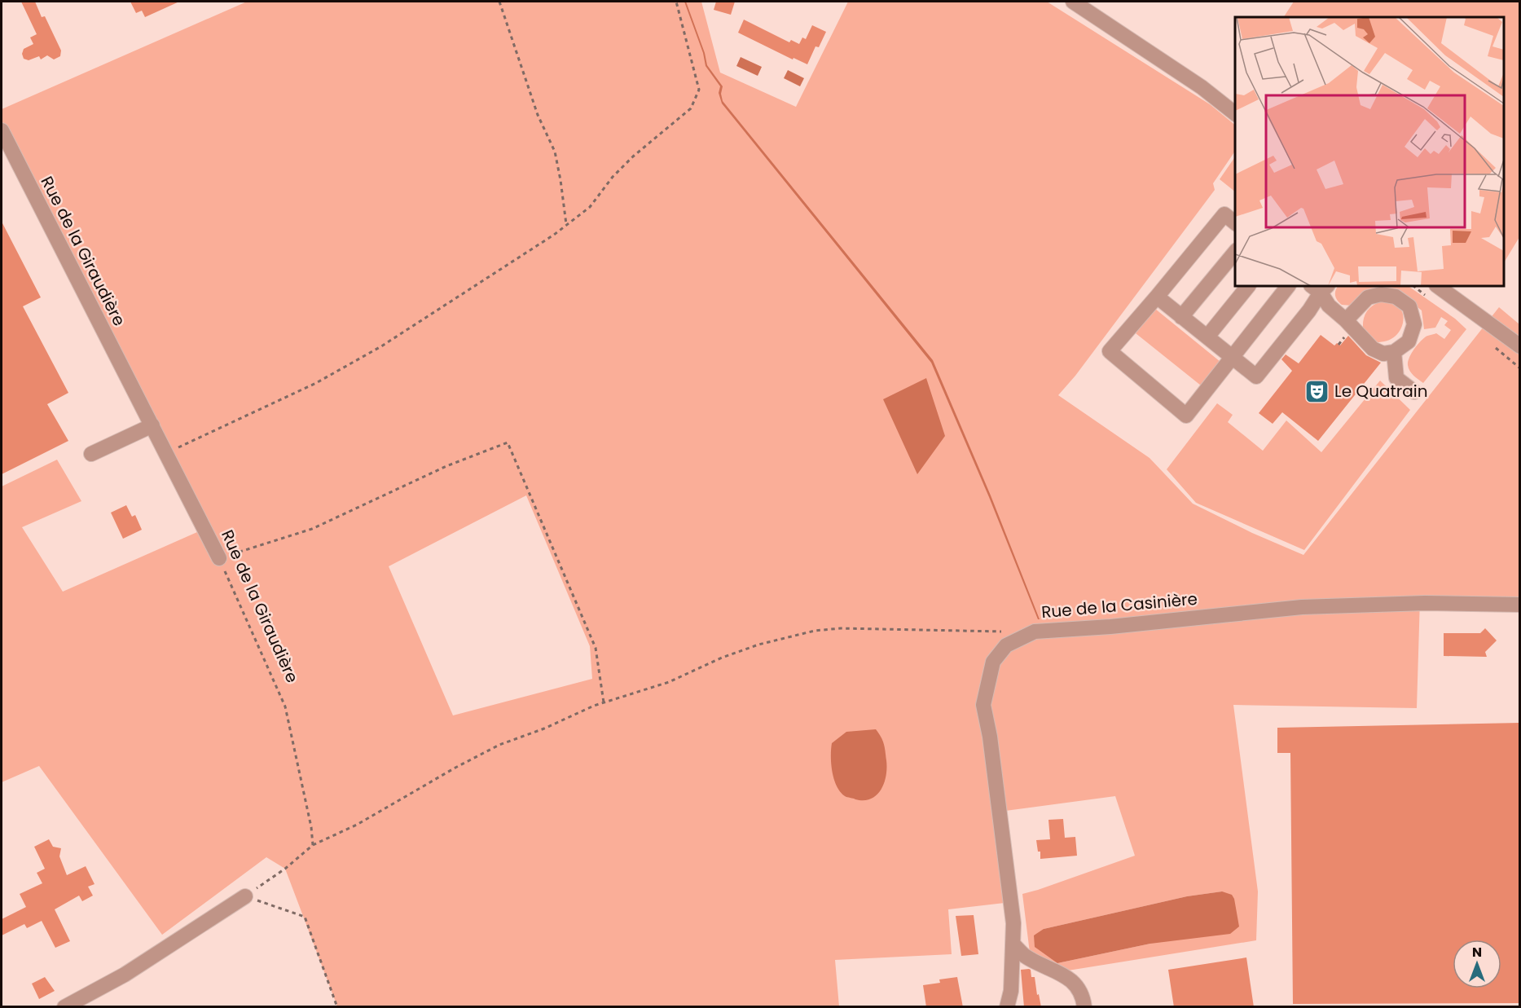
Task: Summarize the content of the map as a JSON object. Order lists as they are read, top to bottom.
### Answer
{
  "streets": {
    "street": ["Rue de la Giraudière", "Rue de la Casinière"]
  },
  "places": {
    "theatre": ["Le Quatrain"]
  },
  "north": "top"
}
